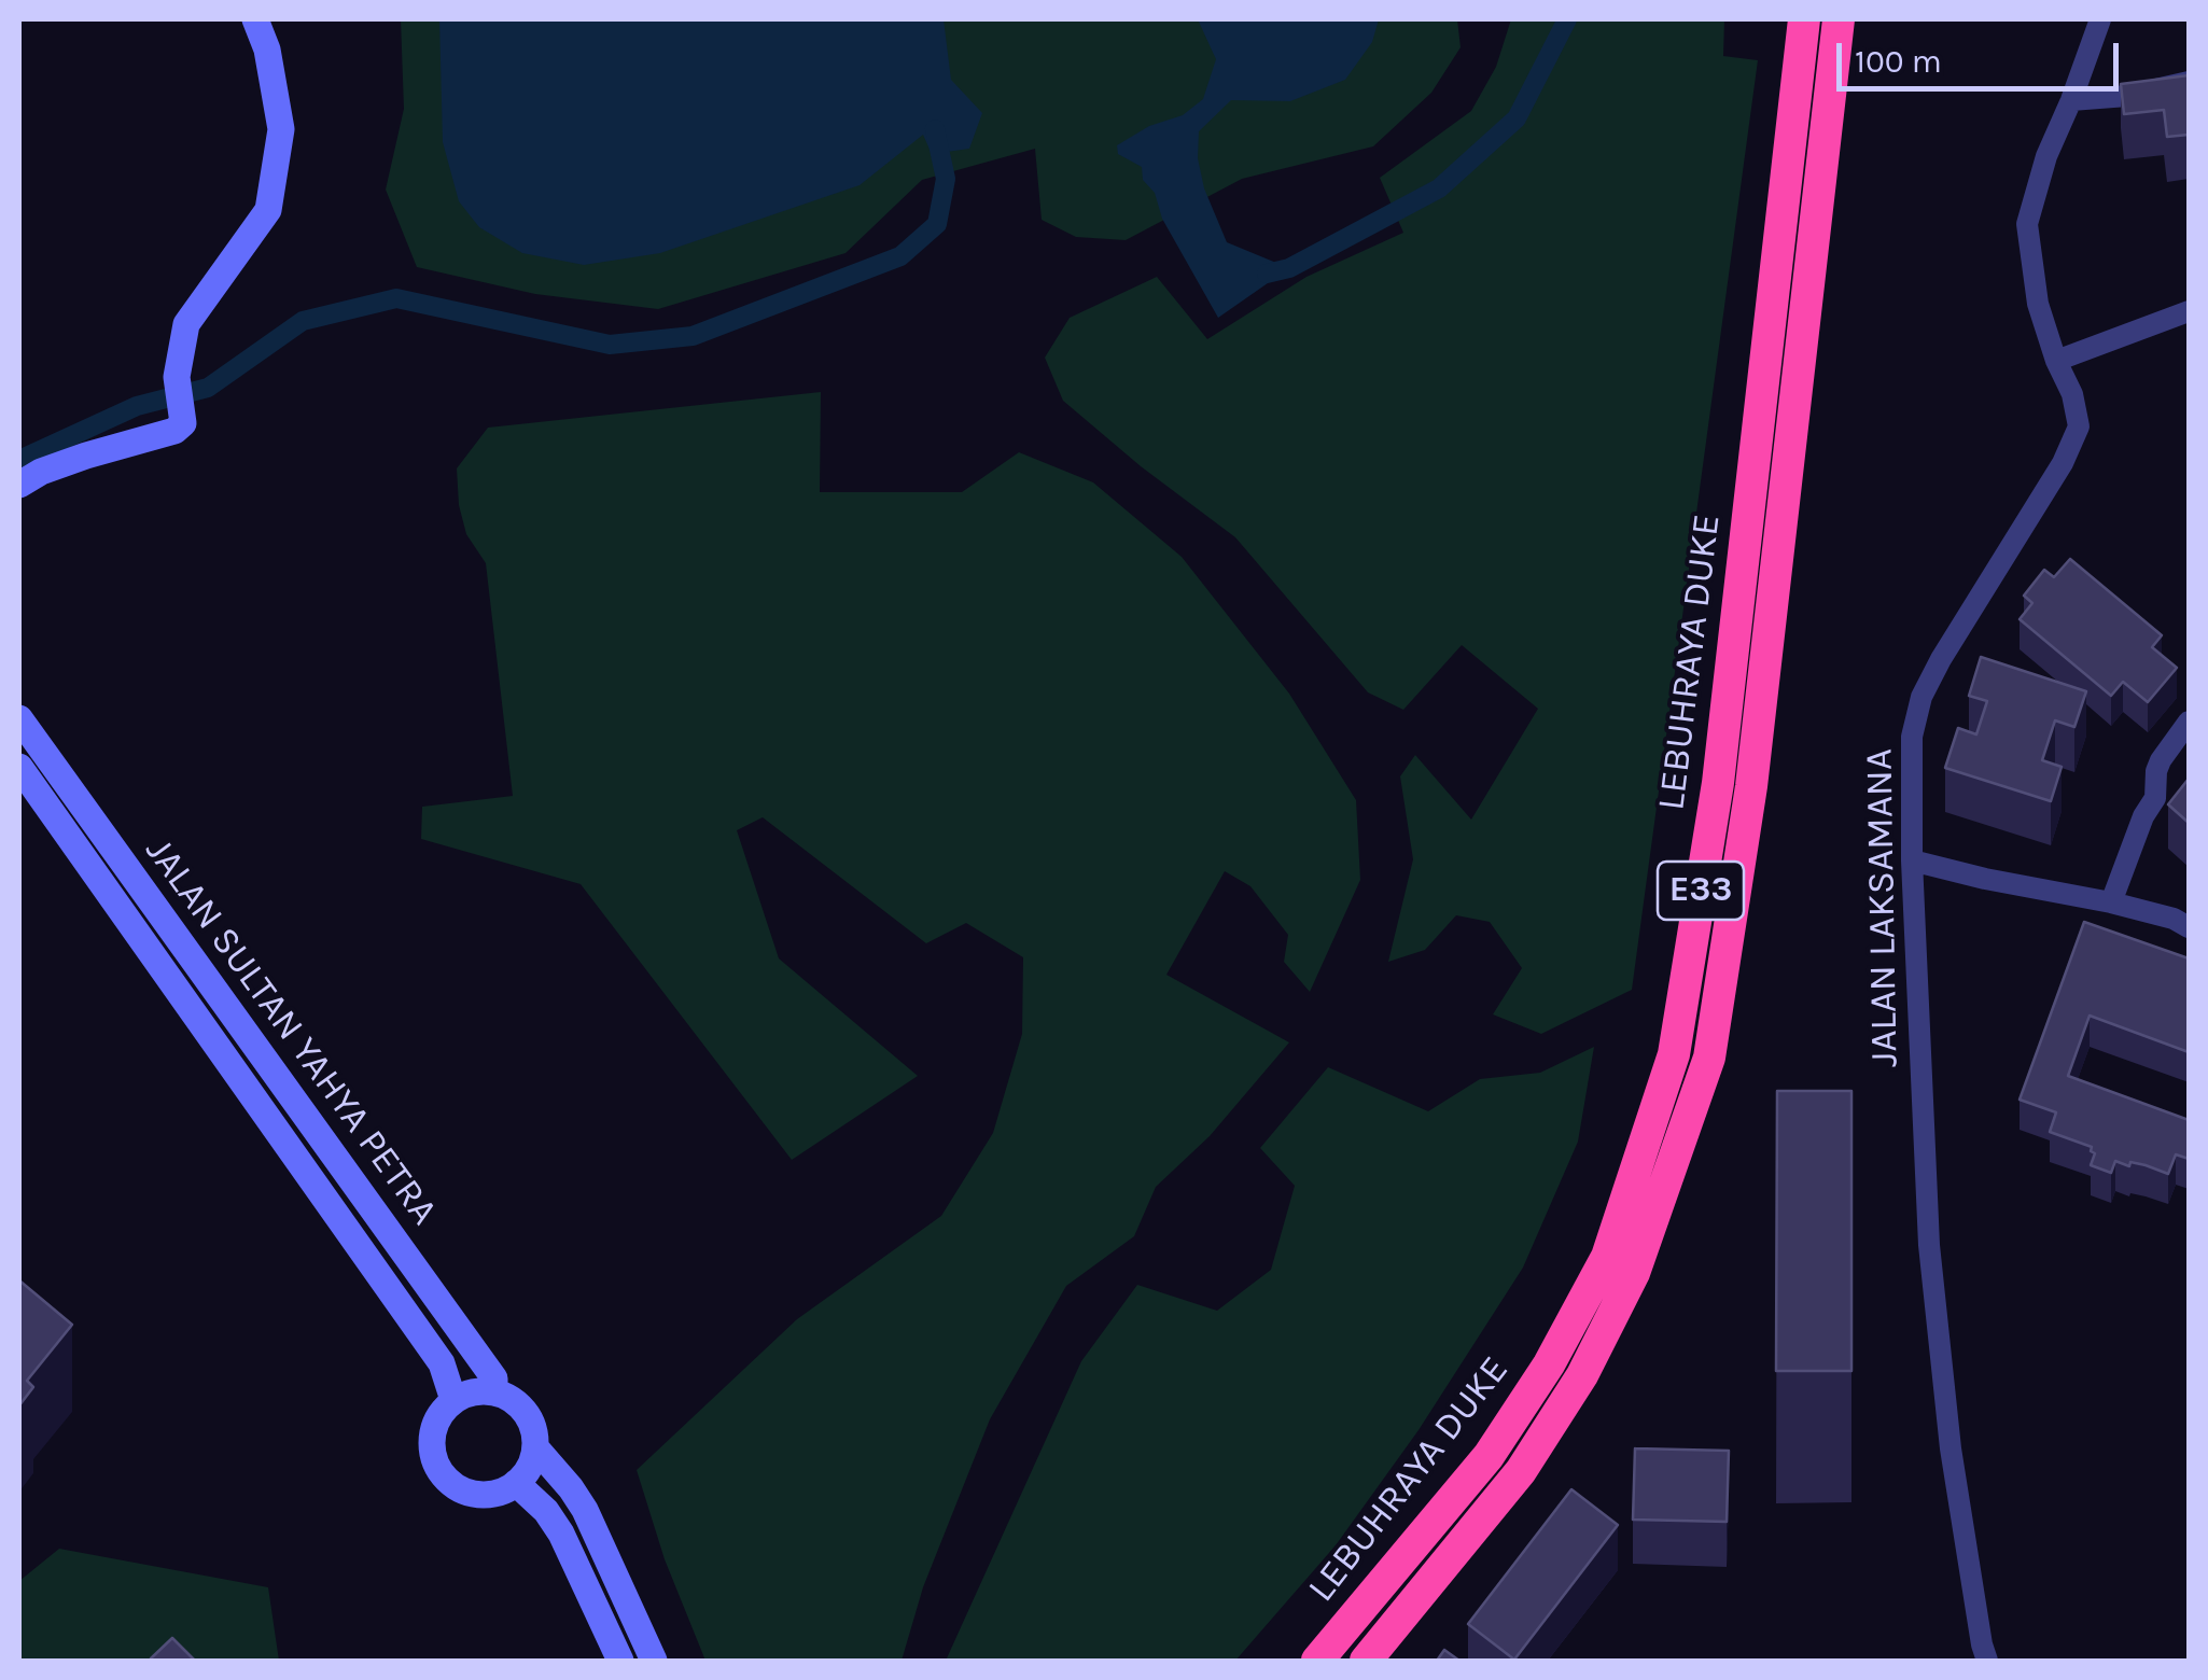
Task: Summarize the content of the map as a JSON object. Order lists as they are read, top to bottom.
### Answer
{
  "streets": {
    "highway": ["LEBUHRAYA DUKE", "E33"],
    "main road": ["JALAN SULTAN YAHYA PETRA"],
    "street": ["JALAN LAKSAMANA"]
  },
  "scale_bar": "100 m"
}
